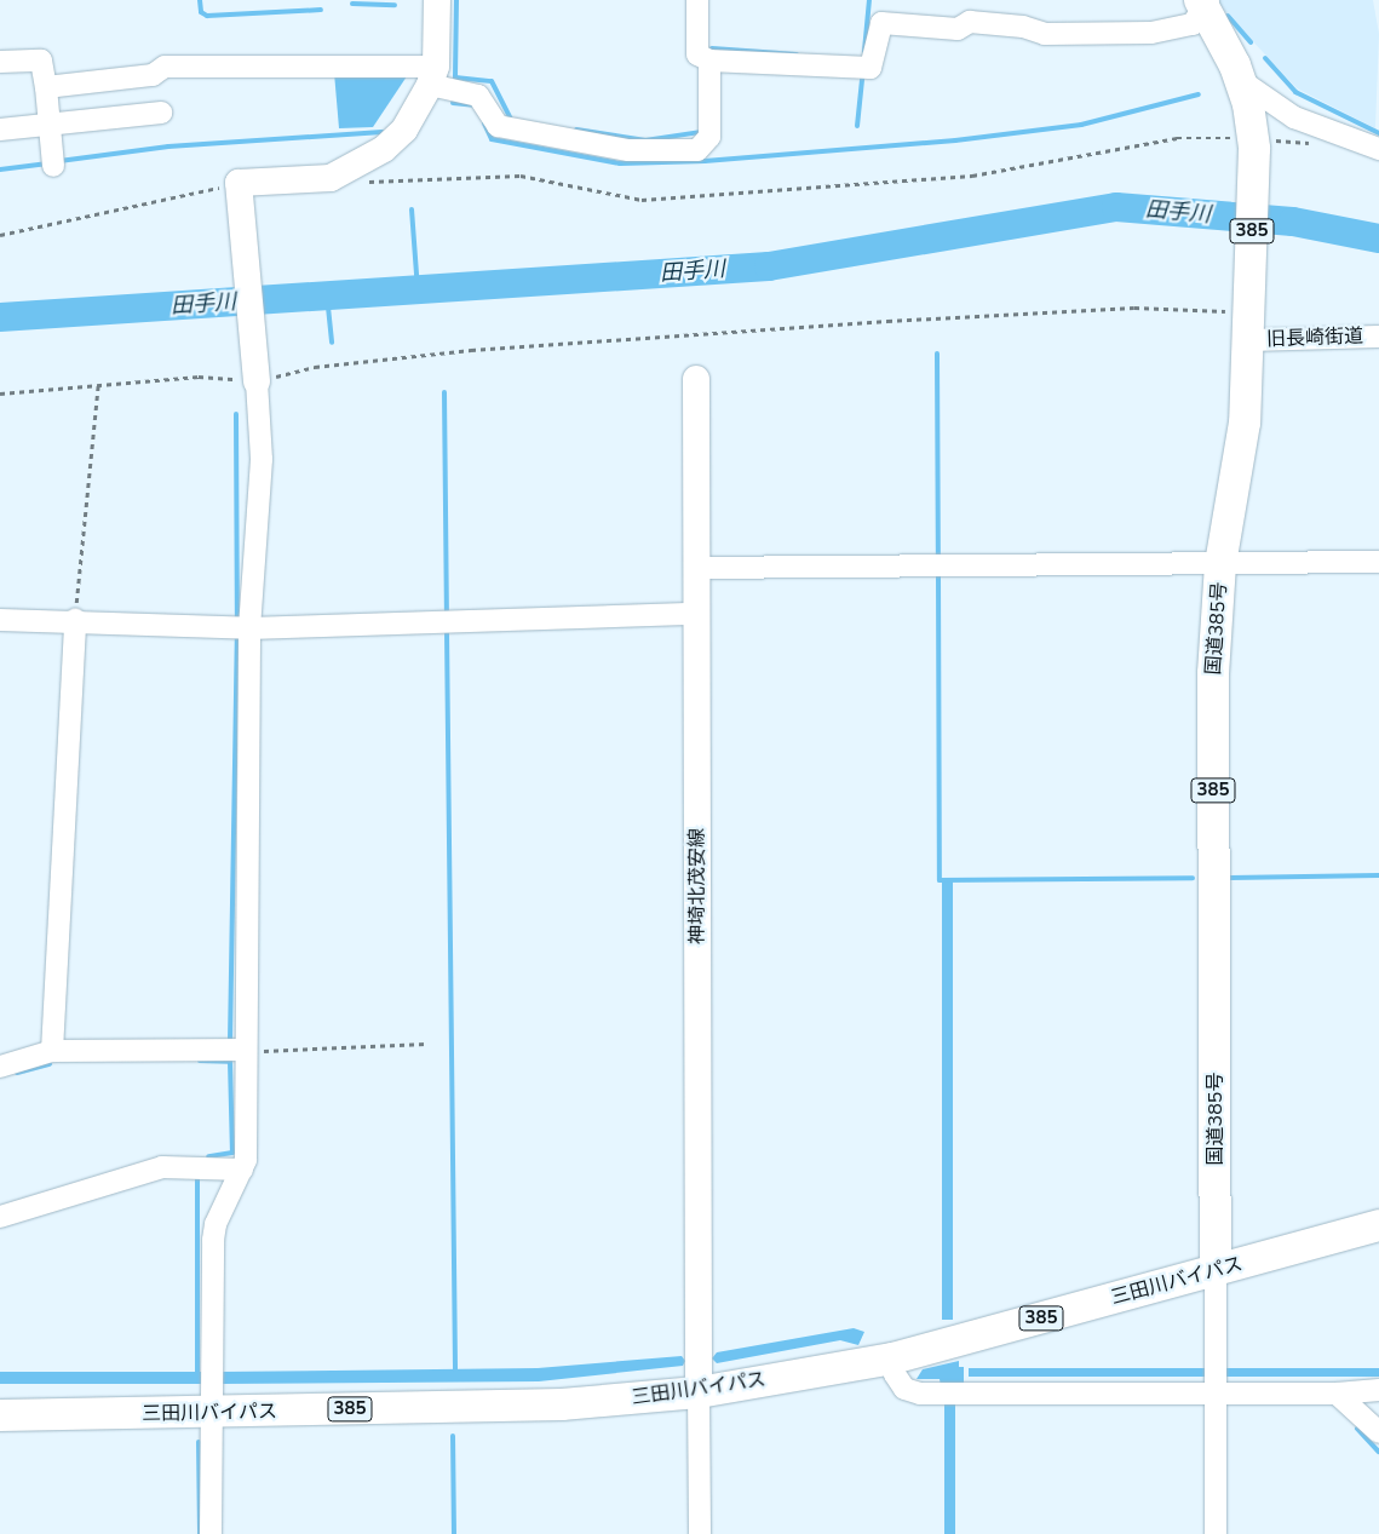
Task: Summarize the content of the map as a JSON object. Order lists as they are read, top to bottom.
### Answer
{
  "streets": {
    "highway": ["385", "国道385号", "三田川バイパス"],
    "main road": ["神埼北茂安線"],
    "street": ["旧長崎街道"]
  },
  "crossings": [
    ["旧長崎街道", "国道385号"],
    ["国道385号", "三田川バイパス"],
    ["神埼北茂安線", "三田川バイパス"]
  ],
  "water": ["田手川"]
}
